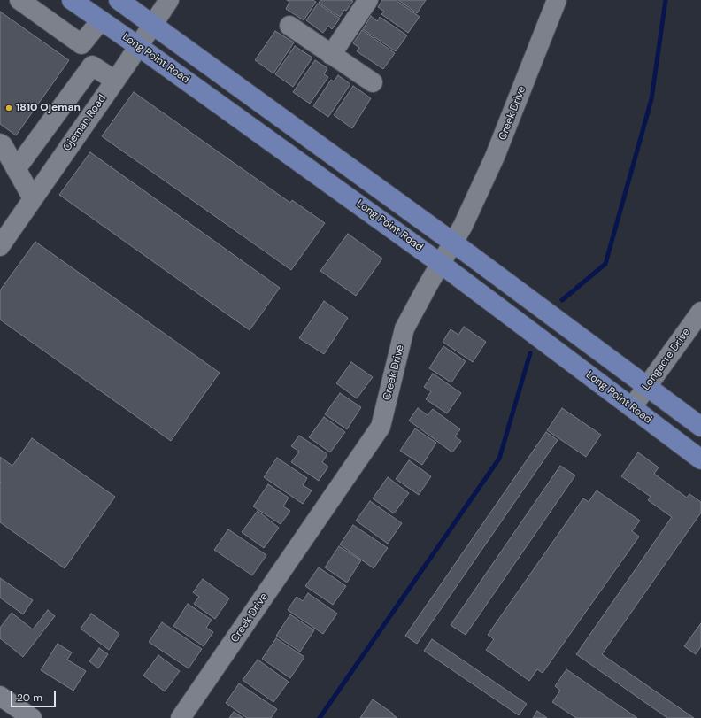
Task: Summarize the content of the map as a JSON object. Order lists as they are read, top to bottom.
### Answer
{
  "streets": {
    "main road": ["Long Point Road"],
    "street": ["Creek Drive", "Ojeman Road", "Longacre Drive"]
  },
  "crossings": [
    ["Long Point Road", "Creek Drive"],
    ["Long Point Road", "Ojeman Road"],
    ["Long Point Road", "Longacre Drive"]
  ],
  "places": ["1810 Ojeman"],
  "scale_bar": "20 m"
}
